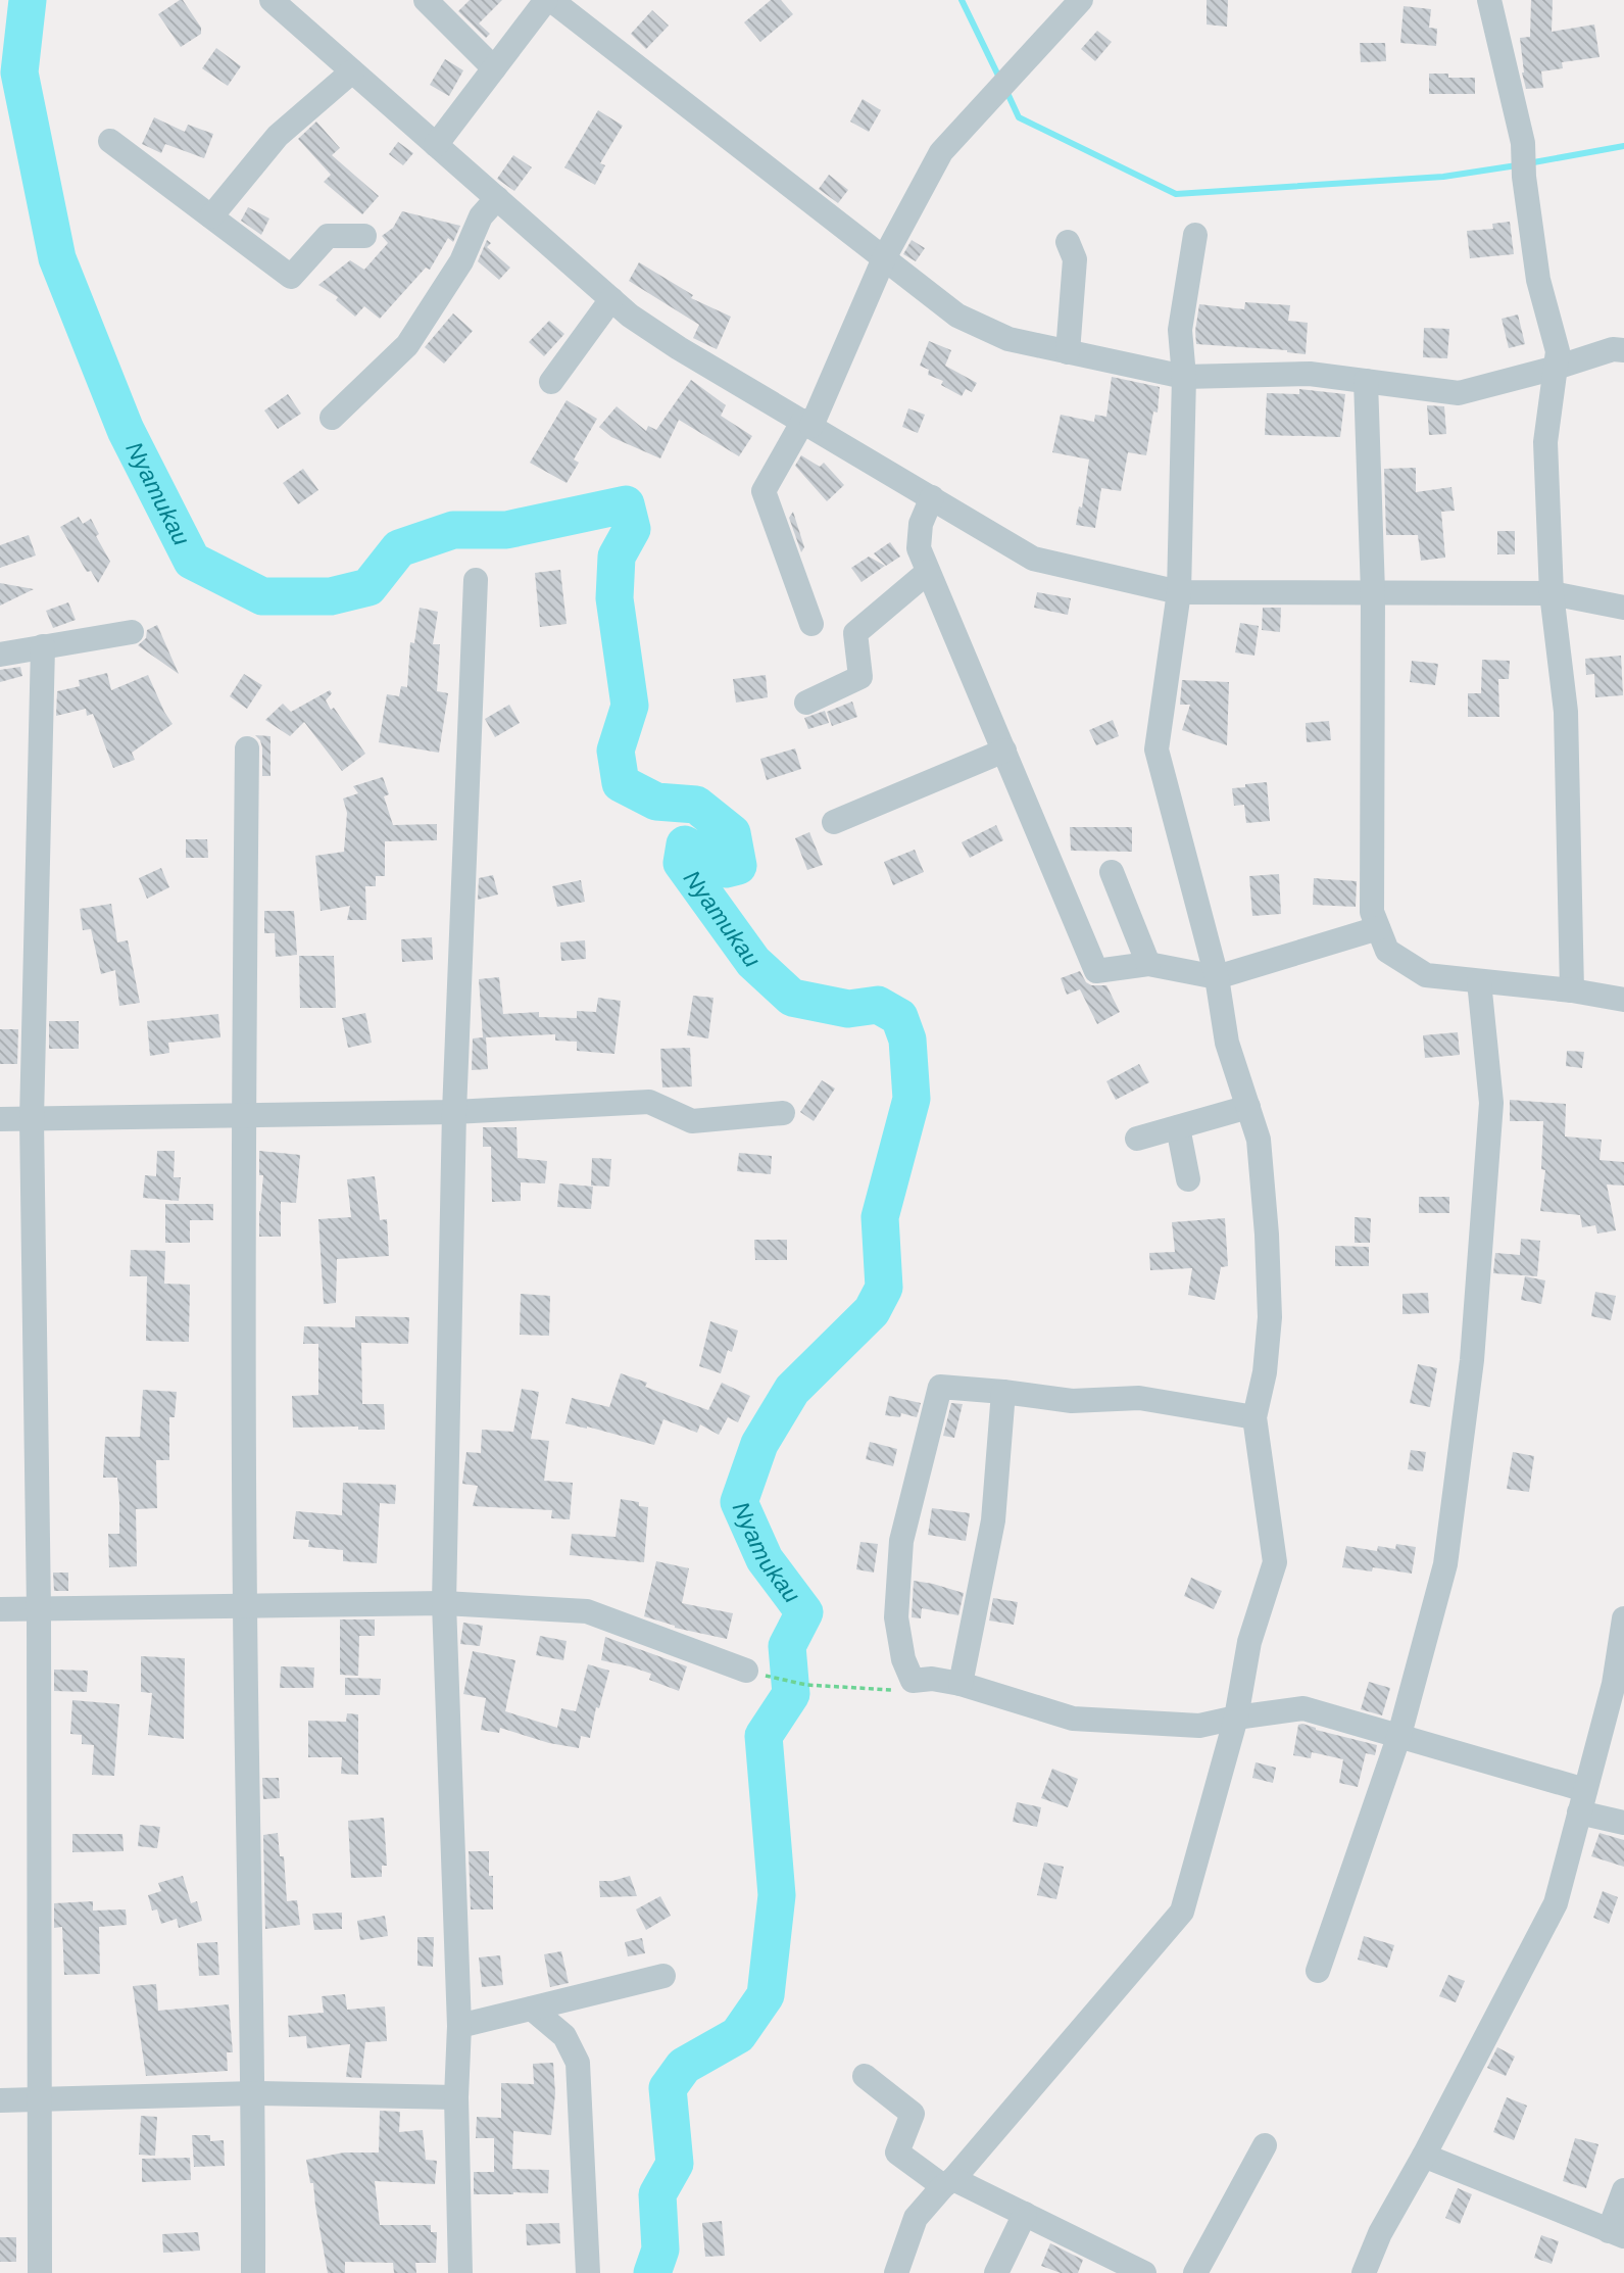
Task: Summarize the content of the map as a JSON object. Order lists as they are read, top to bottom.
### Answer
{
  "water": ["Nyamukau"]
}
